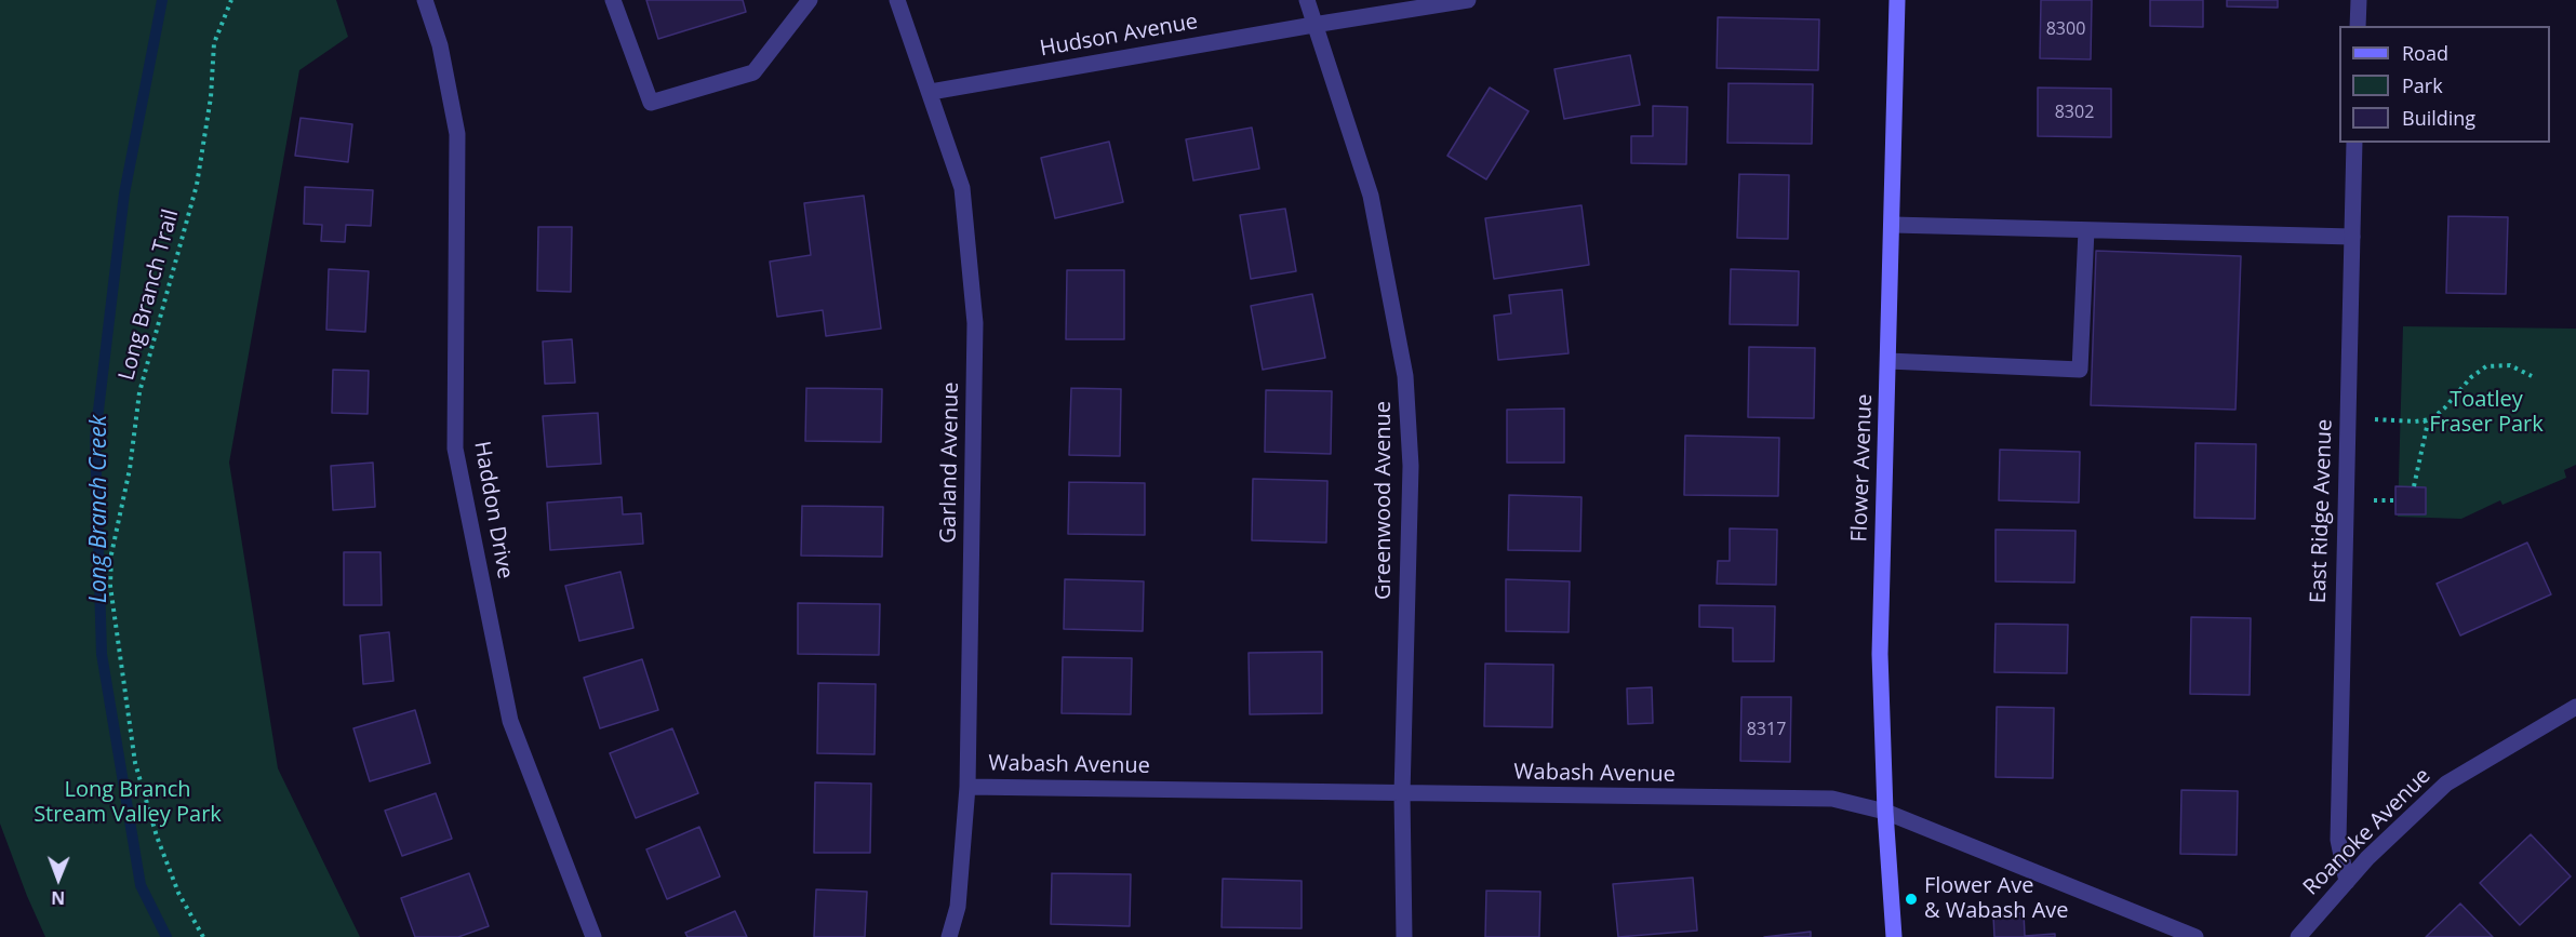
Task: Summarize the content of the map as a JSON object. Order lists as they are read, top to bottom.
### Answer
{
  "streets": {
    "street": [
      "Hudson Avenue",
      "Garland Avenue",
      "Flower Avenue",
      "Greenwood Avenue",
      "Haddon Drive",
      "East Ridge Avenue",
      "Wabash Avenue",
      "Roanoke Avenue"
    ],
    "path": ["Long Branch Trail"]
  },
  "crossings": [
    ["Hudson Avenue", "Garland Avenue"],
    ["Hudson Avenue", "Greenwood Avenue"],
    ["Garland Avenue", "Wabash Avenue"],
    ["Flower Avenue", "Wabash Avenue"],
    ["Greenwood Avenue", "Wabash Avenue"],
    ["East Ridge Avenue", "Roanoke Avenue"]
  ],
  "water": ["Long Branch Creek"],
  "parks": ["Toatley Fraser Park", "Long Branch Stream Valley Park"],
  "places": ["Flower Ave & Wabash Ave"],
  "house_numbers": ["8300", "8302", "8317"],
  "legend": ["Road", "Park", "Building"],
  "north": "bottom"
}
